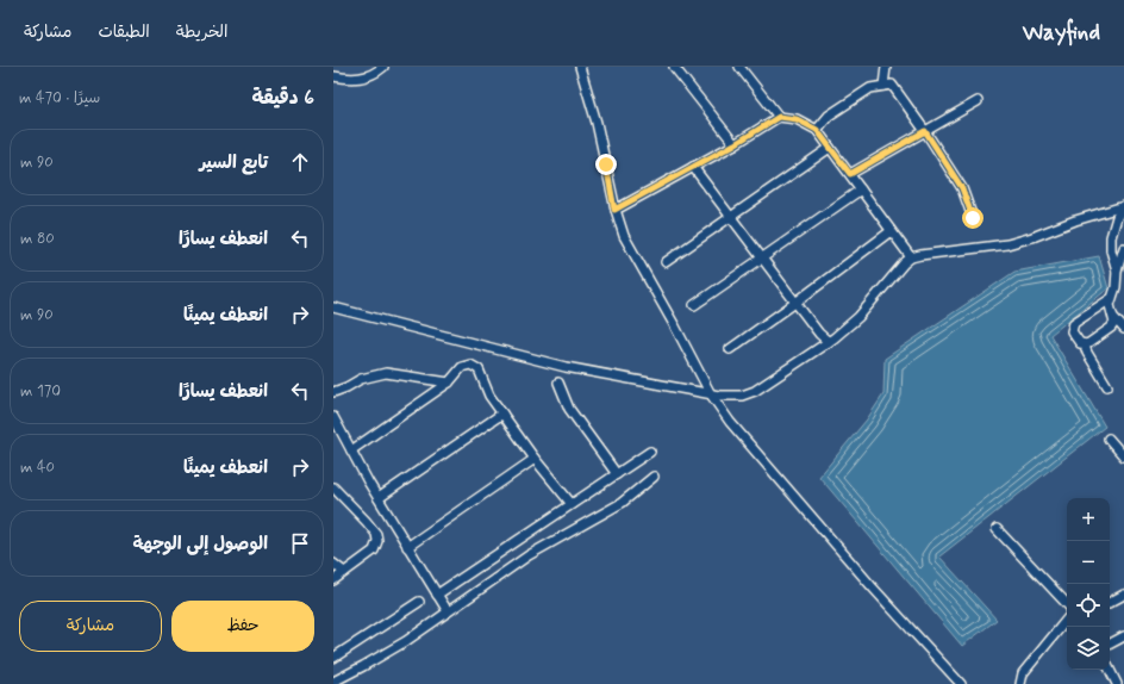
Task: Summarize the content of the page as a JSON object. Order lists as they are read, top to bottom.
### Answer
{
  "page": {
    "header": "Wayfind",
    "nav": ["الخريطة", "الطبقات", "مشاركة"],
    "heading": ["6 دقيقة", "سيرًا · 470 m"],
    "list": [
      ["تابع السير", "90 m"],
      ["انعطف يسارًا", "80 m"],
      ["انعطف يمينًا", "90 m"],
      ["انعطف يسارًا", "170 m"],
      ["انعطف يمينًا", "40 m"],
      "الوصول إلى الوجهة"
    ],
    "map_buttons": ["+", "−"],
    "buttons": ["حفظ", "مشاركة"]
  }
}
